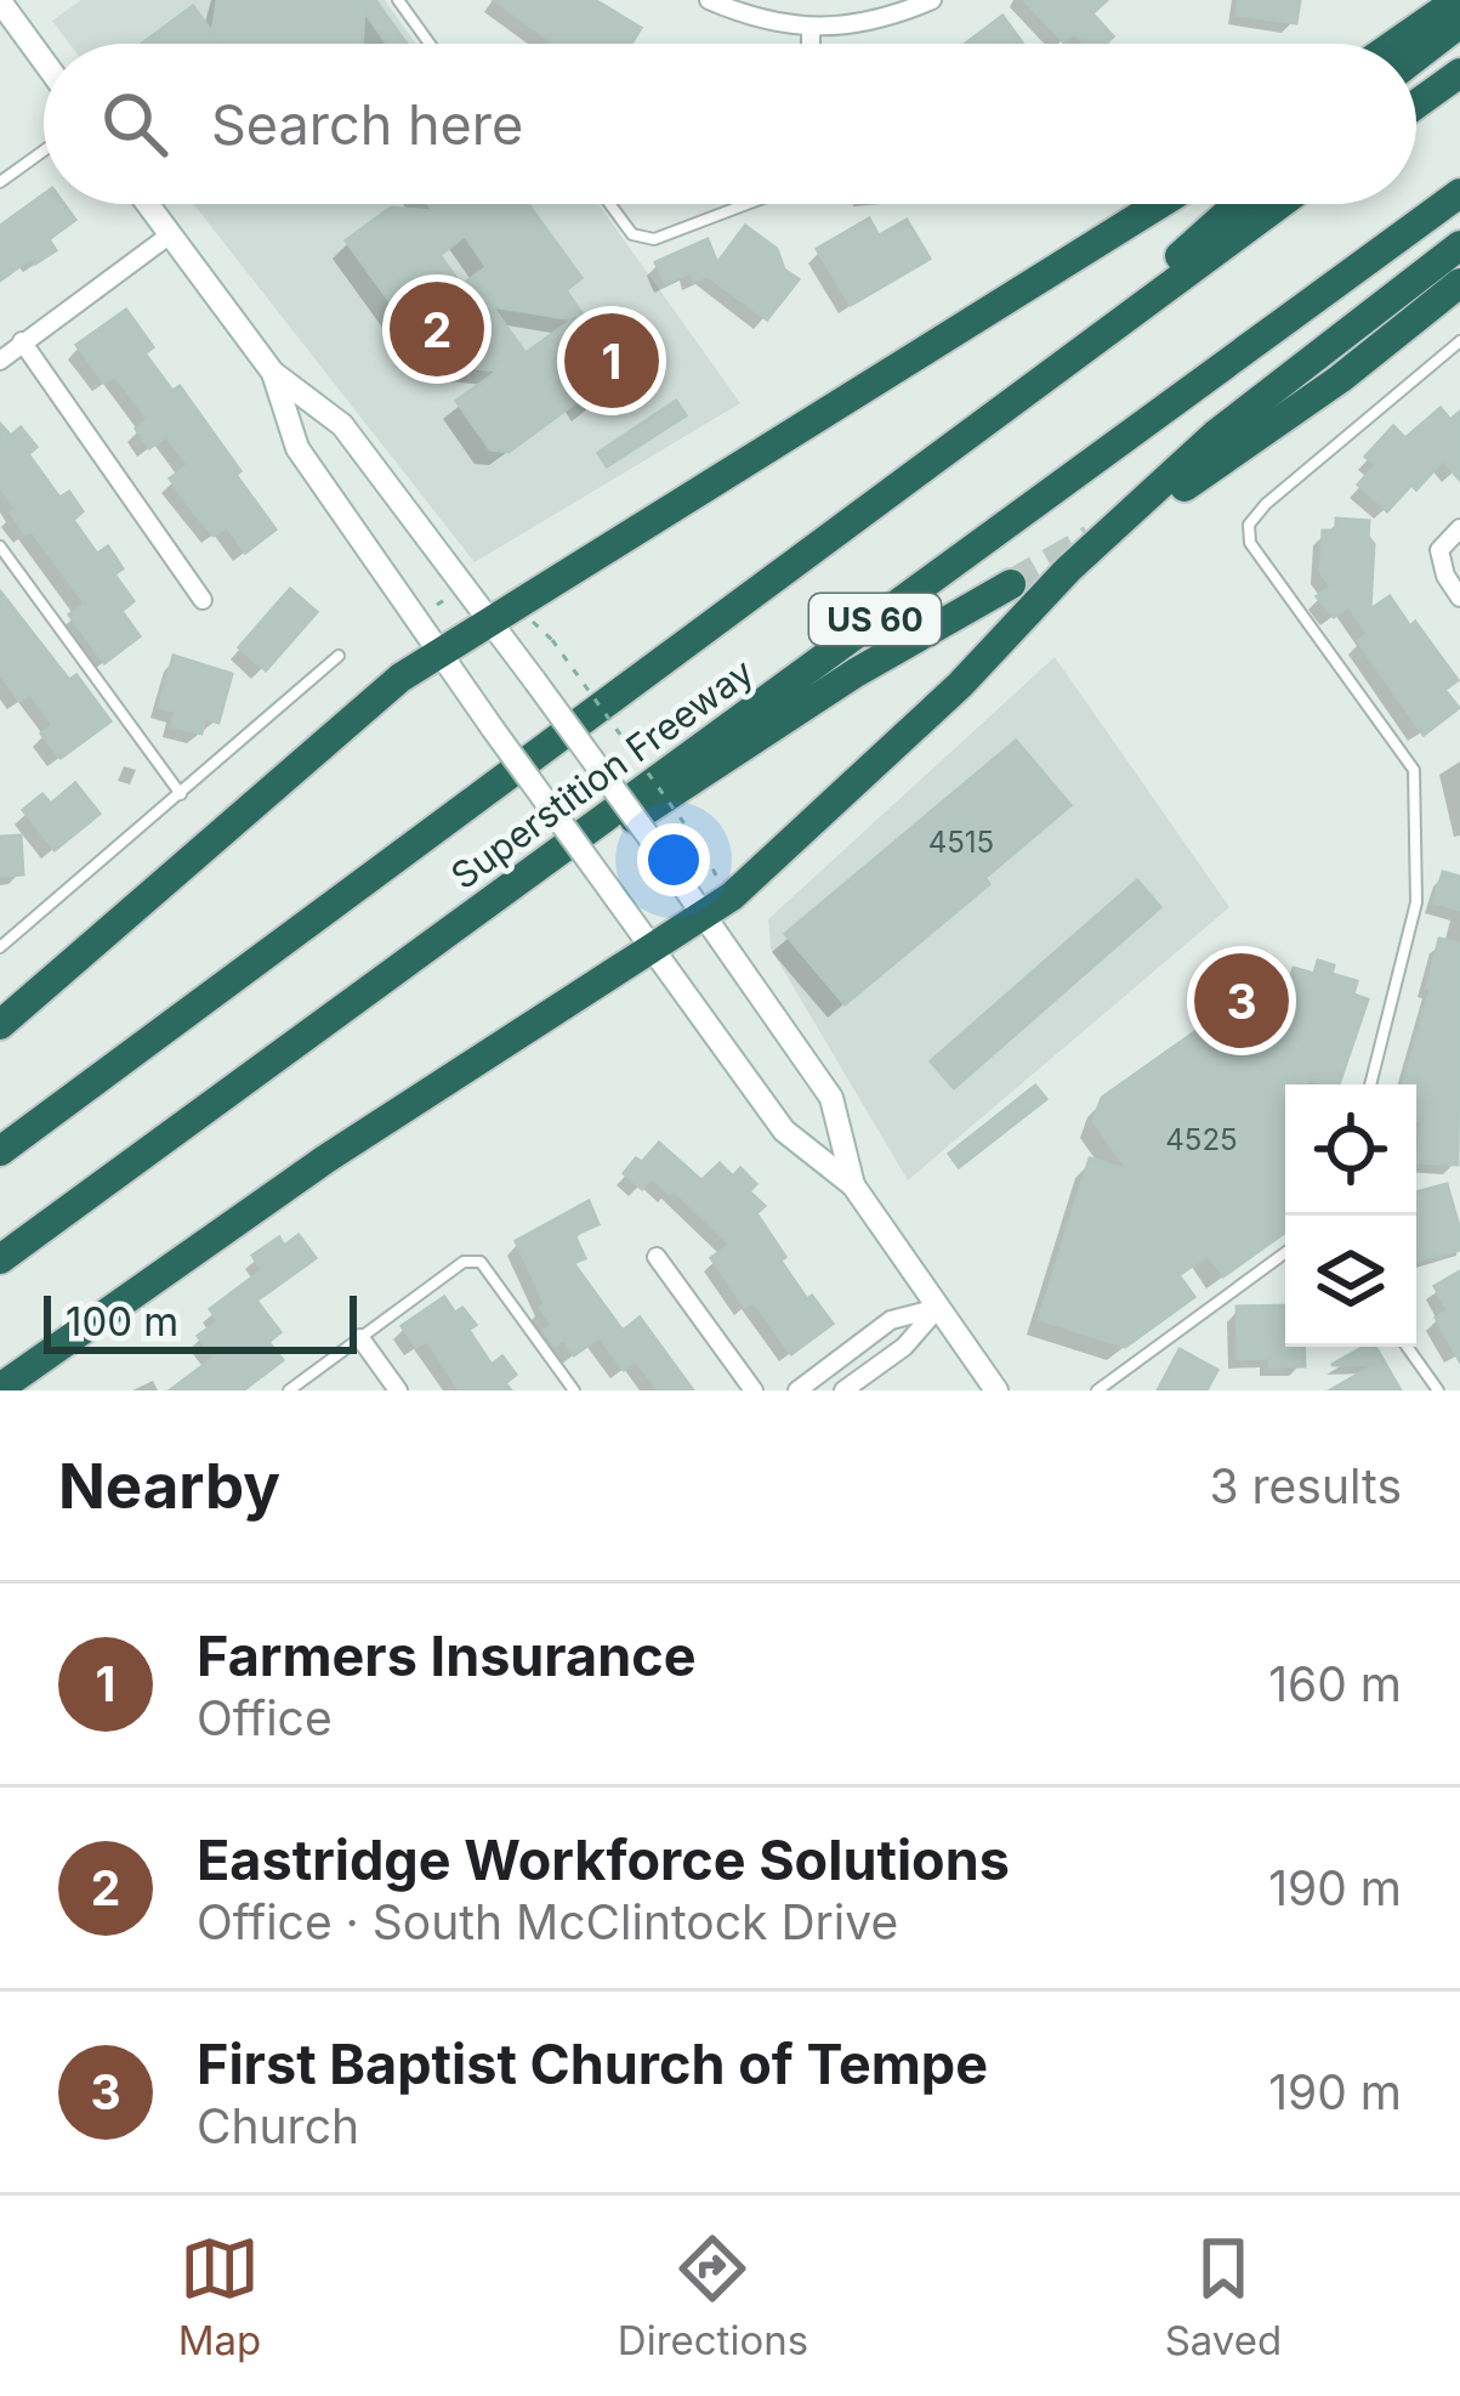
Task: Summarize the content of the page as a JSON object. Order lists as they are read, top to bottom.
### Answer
{
  "streets": {
    "highway": ["US 60", "Superstition Freeway"]
  },
  "house_numbers": ["4515", "4525"],
  "scale_bar": "100 m",
  "page": {
    "search": "Search here",
    "pins": ["2", "1", "3"],
    "scale": "100 m",
    "heading": ["Nearby", "3 results"],
    "list": [
      {
        "mark": "1",
        "name": "Farmers Insurance",
        "note": "Office",
        "value": "160 m"
      },
      {
        "mark": "2",
        "name": "Eastridge Workforce Solutions",
        "note": "Office · South McClintock Drive",
        "value": "190 m"
      },
      {
        "mark": "3",
        "name": "First Baptist Church of Tempe",
        "note": "Church",
        "value": "190 m"
      }
    ],
    "nav": ["Map", "Directions", "Saved"]
  }
}
